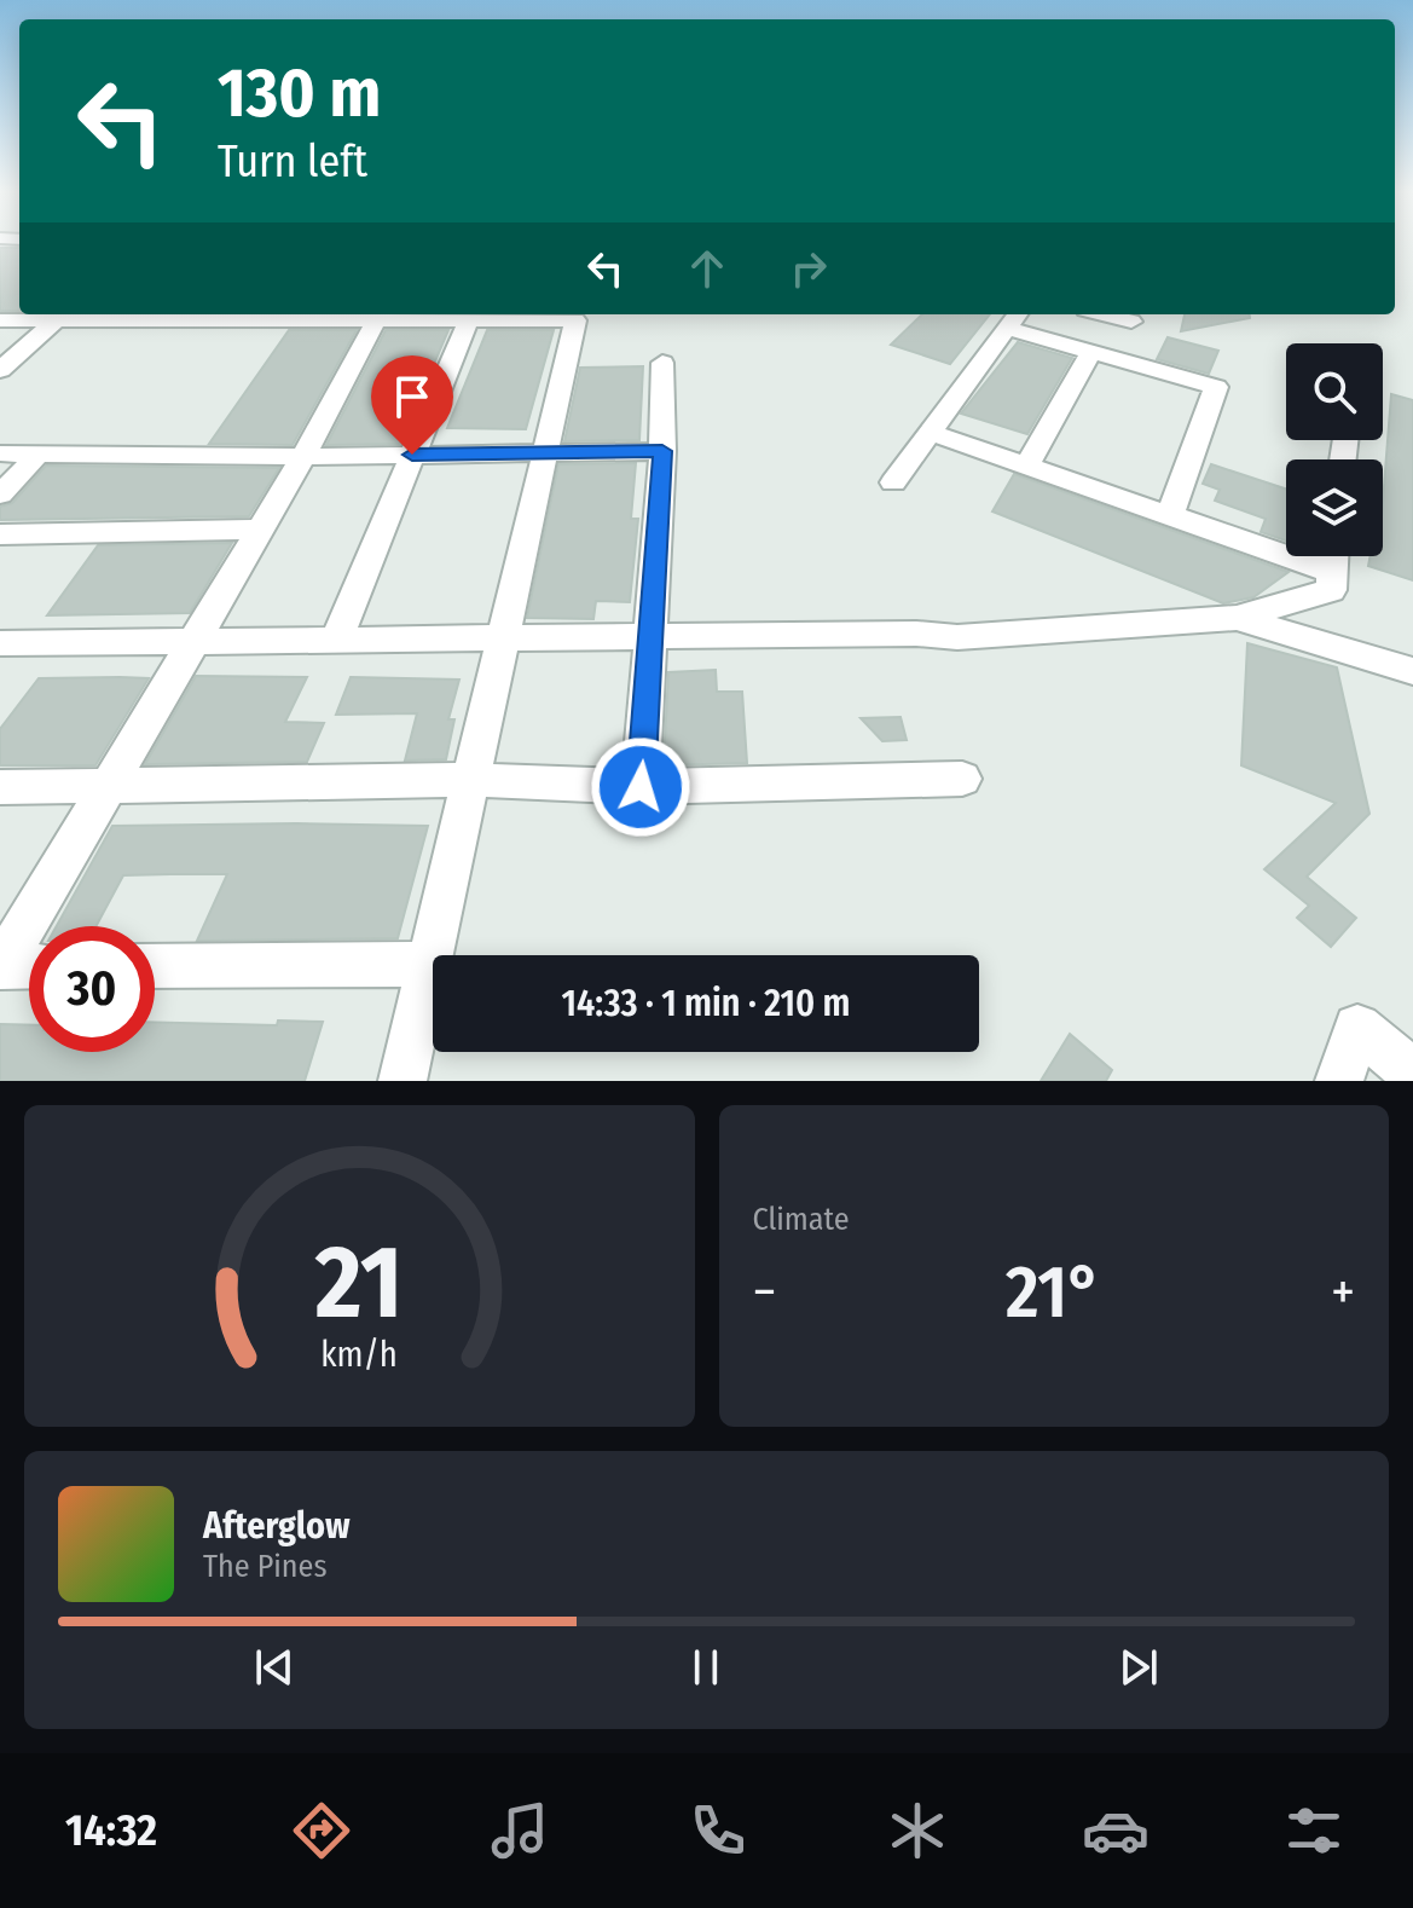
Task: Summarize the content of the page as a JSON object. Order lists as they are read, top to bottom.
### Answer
{
  "page": {
    "turn": ["130 m", "Turn left"],
    "limit": "30",
    "trip": "14:33 · 1 min · 210 m",
    "tile": "Climate",
    "heat": ["−", "21°", "+"],
    "song": ["Afterglow", "The Pines"],
    "tabs": "14:32",
    "gauge": ["21", "km/h"]
  }
}
